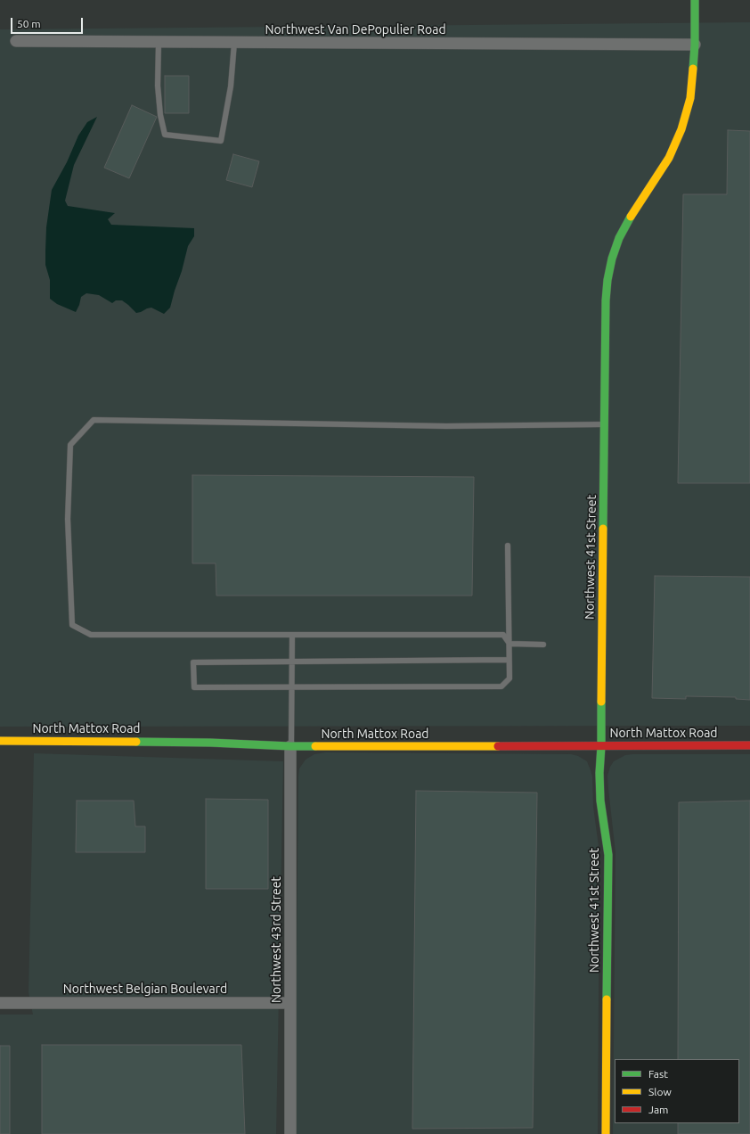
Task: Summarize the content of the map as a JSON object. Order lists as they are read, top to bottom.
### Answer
{
  "streets": {
    "street": [
      "Northwest Van DePopulier Road",
      "Northwest 41st Street",
      "North Mattox Road",
      "Northwest 43rd Street",
      "Northwest Belgian Boulevard"
    ]
  },
  "crossings": [
    ["Northwest Van DePopulier Road", "Northwest 41st Street"],
    ["Northwest 41st Street", "North Mattox Road"],
    ["North Mattox Road", "Northwest 43rd Street"],
    ["Northwest 43rd Street", "Northwest Belgian Boulevard"]
  ],
  "legend": ["Fast", "Slow", "Jam"],
  "scale_bar": "50 m"
}
